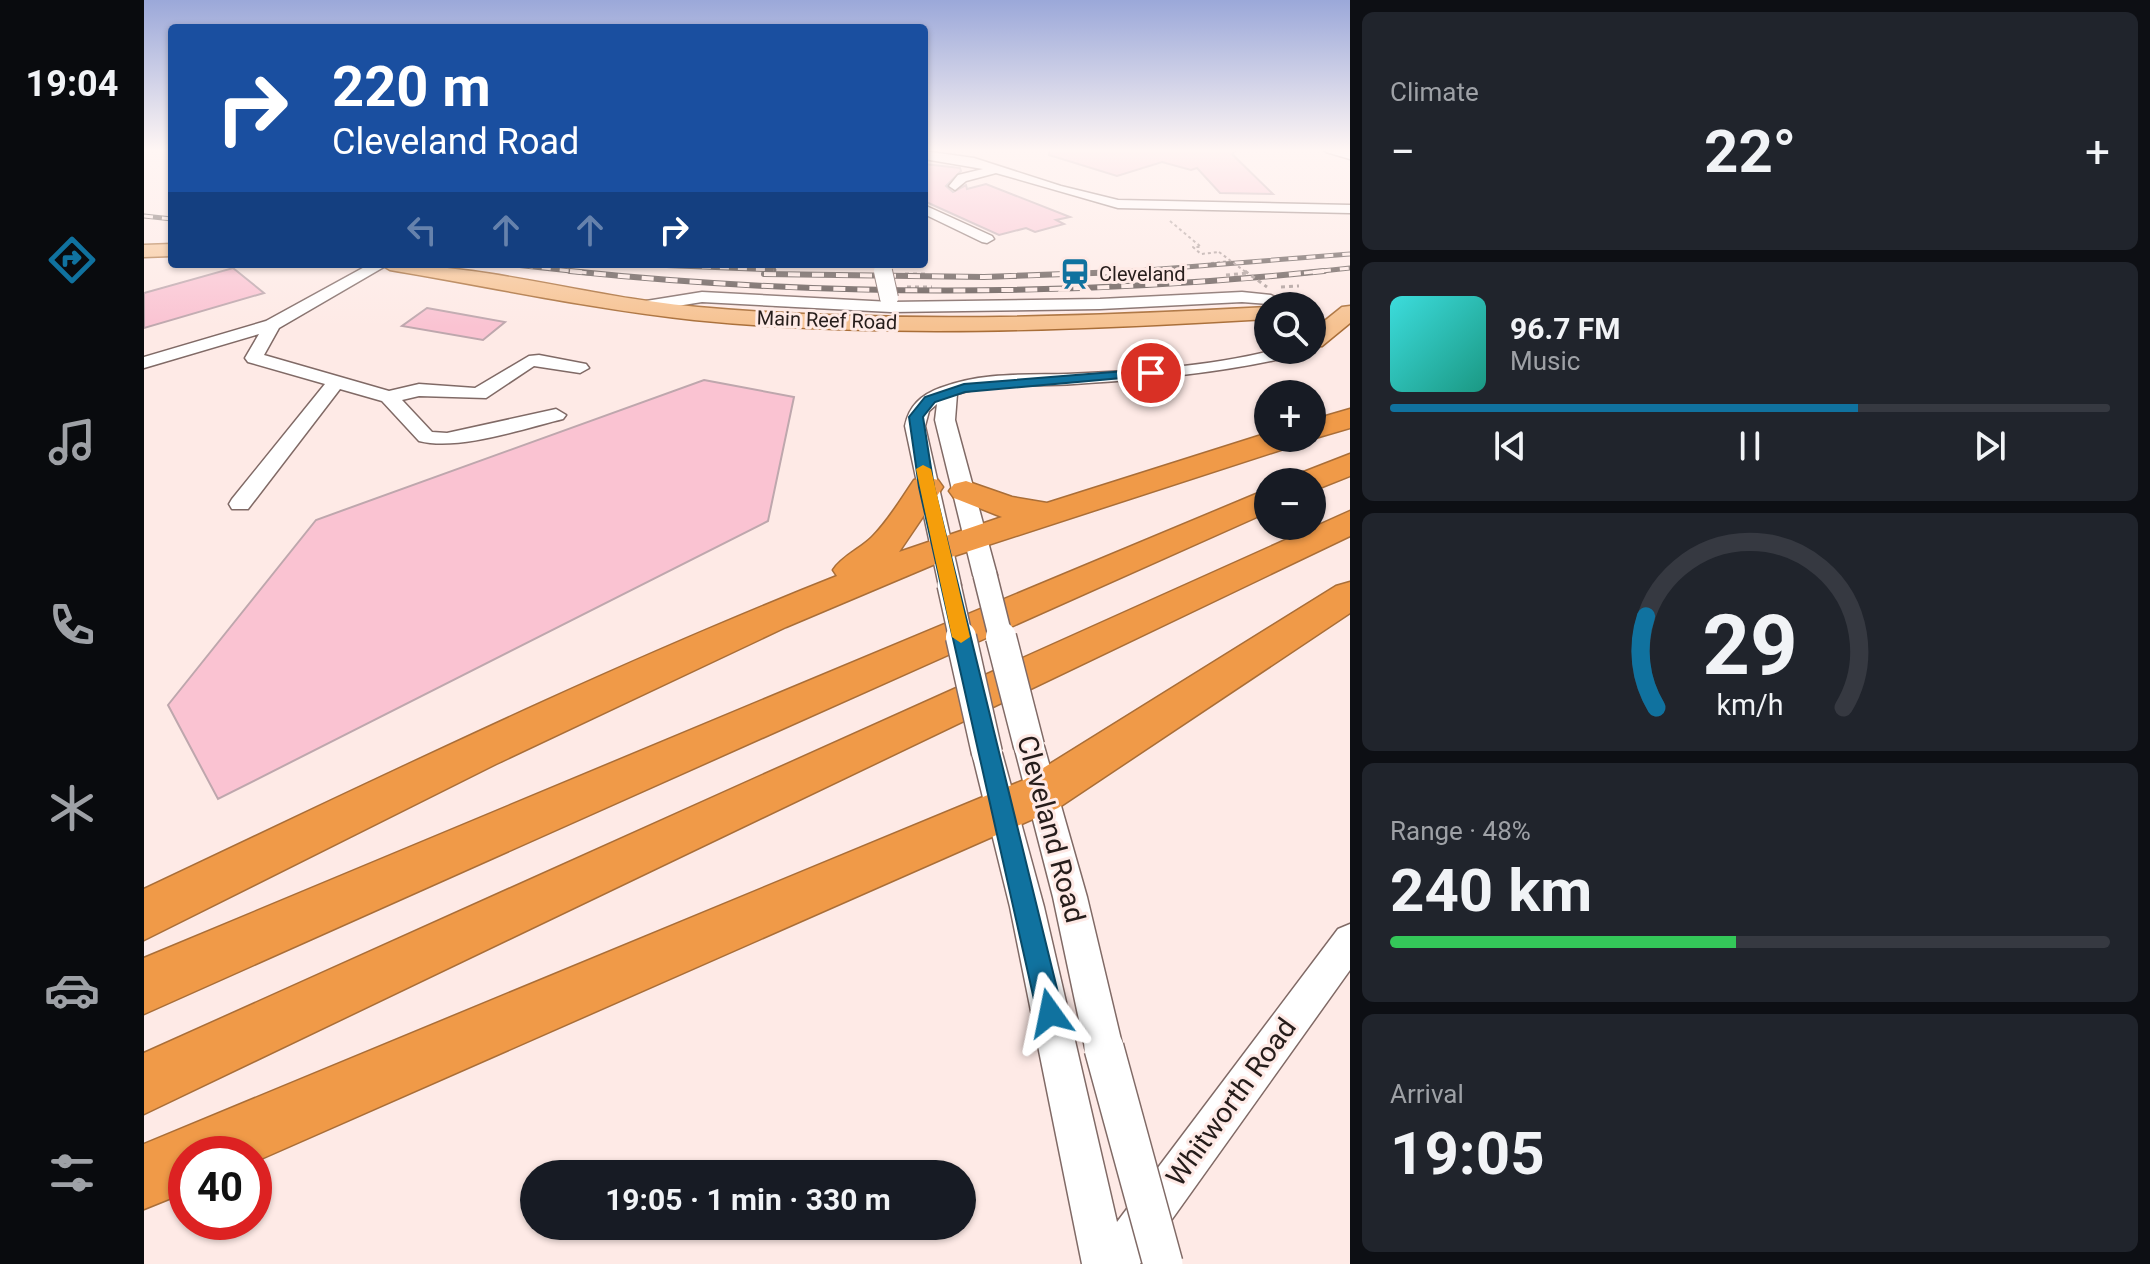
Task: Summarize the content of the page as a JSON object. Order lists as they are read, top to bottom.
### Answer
{
  "streets": {
    "main road": ["Main Reef Road"],
    "street": ["Cleveland Road", "Whitworth Road"]
  },
  "places": {
    "station": ["Cleveland"]
  },
  "page": {
    "tabs": "19:04",
    "tile": [
      "Climate",
      ["Range · 48%", "240 km"],
      ["Arrival", "19:05"]
    ],
    "turn": ["220 m", "Cleveland Road"],
    "heat": ["−", "22°", "+"],
    "map_buttons": ["+", "−"],
    "song": ["96.7 FM", "Music"],
    "limit": "40",
    "trip": "19:05 · 1 min · 330 m",
    "gauge": ["29", "km/h"]
  }
}
